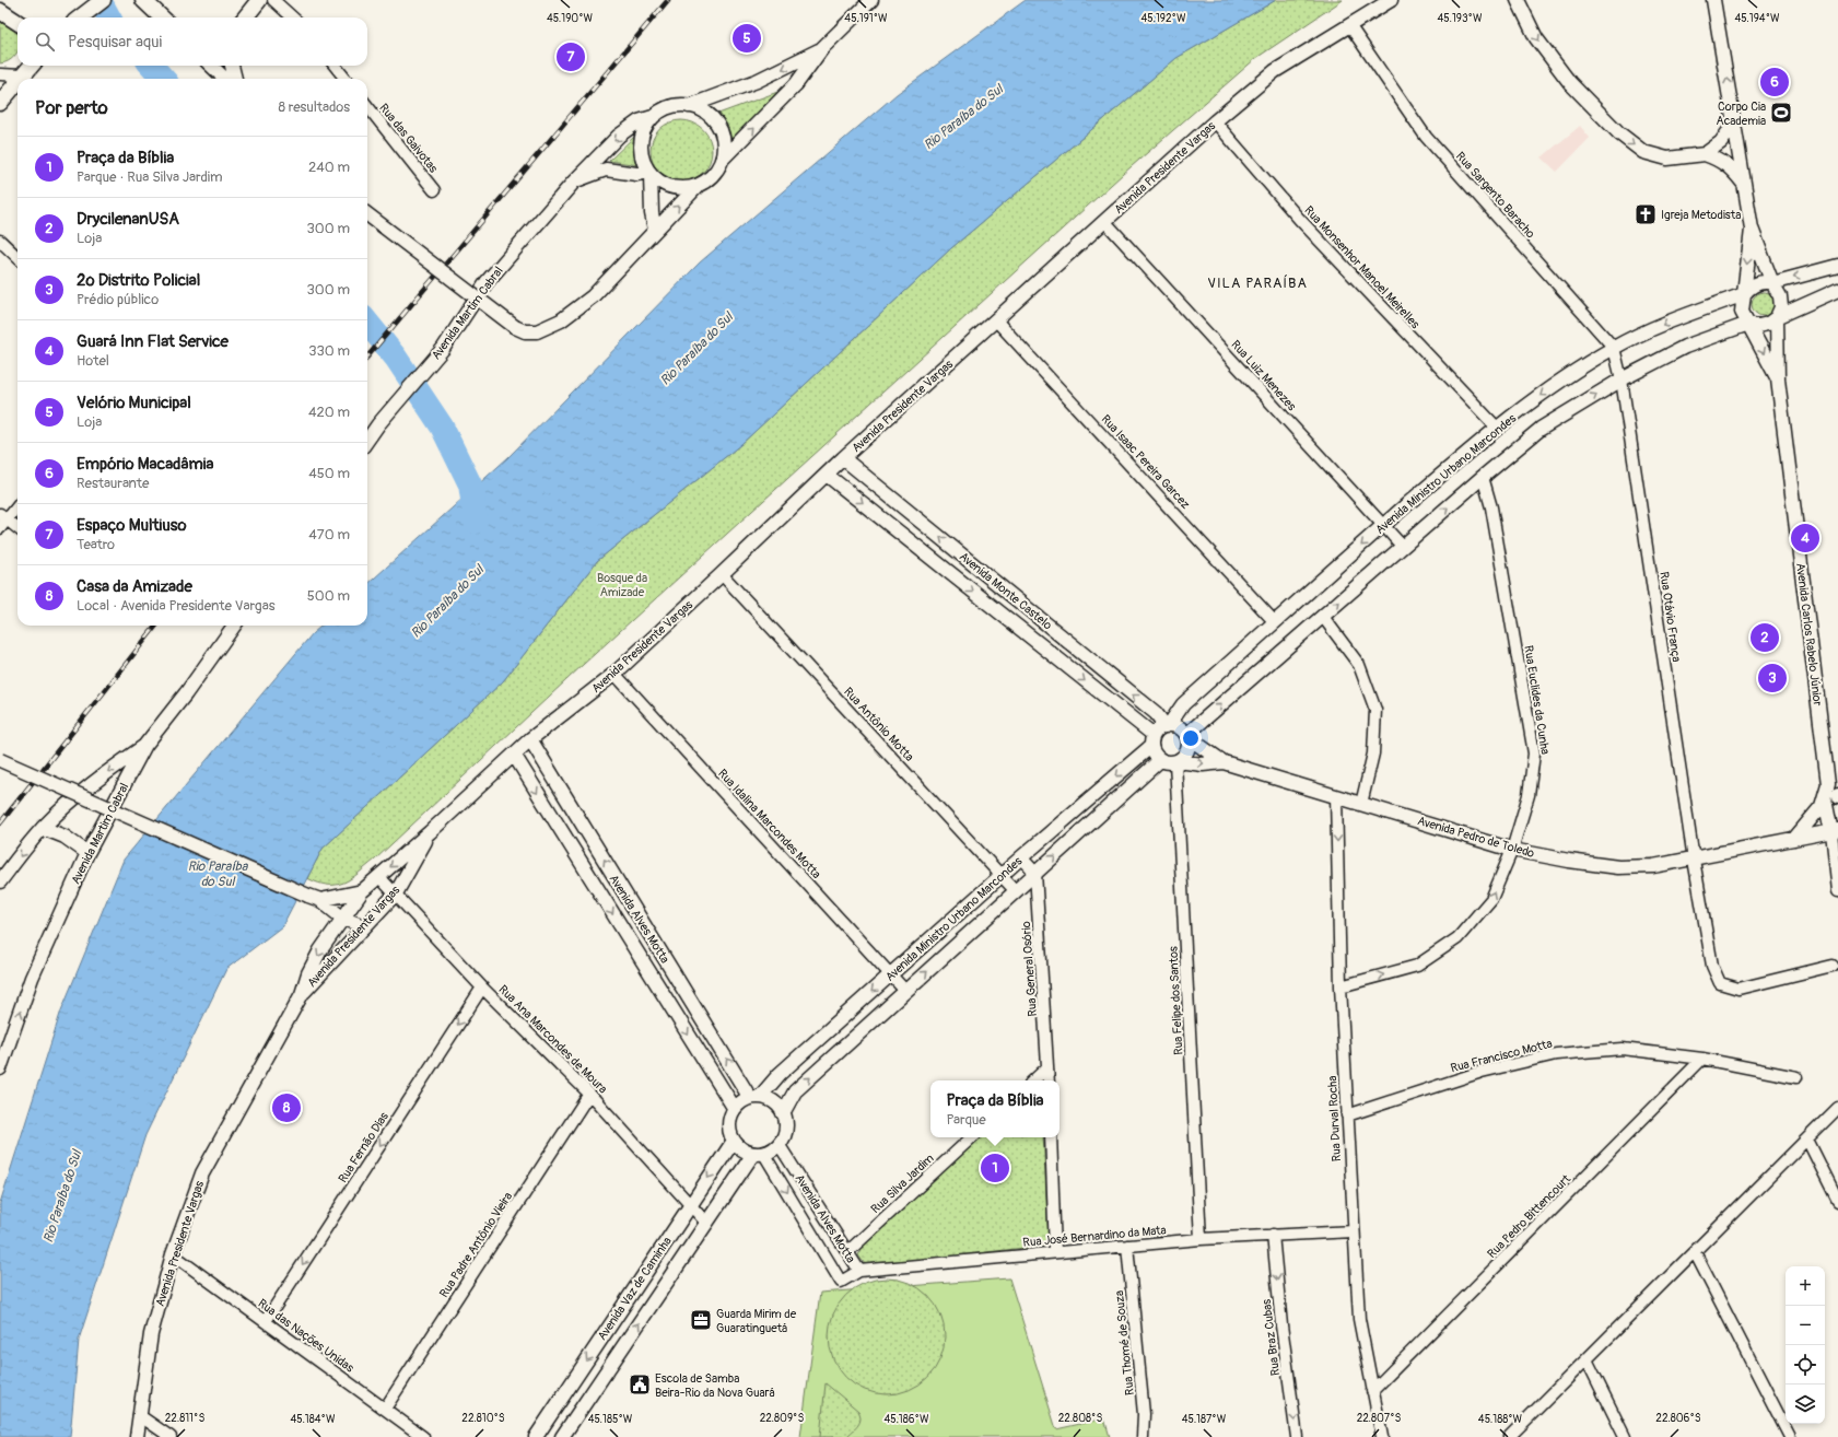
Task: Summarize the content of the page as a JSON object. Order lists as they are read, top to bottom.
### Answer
{
  "streets": {
    "street": [
      "Rua das Gaivotas",
      "Avenida Presidente Vargas",
      "Rua Sargento Baracho",
      "Rua Monsenhor Manoel Meirelles",
      "Avenida Martim Cabral",
      "Rua Luiz Menezes",
      "Rua Isaac Pereira Garcez",
      "Avenida Ministro Urbano Marcondes",
      "Avenida Monte Castelo",
      "Rua Otávio França",
      "Avenida Carlos Rabelo Júnior",
      "Rua Euclides da Cunha",
      "Rua Antônio Motta",
      "Rua Idalina Marcondes Motta",
      "Avenida Pedro de Toledo",
      "Avenida Alves Motta",
      "Rua General Osório",
      "Rua Felipe dos Santos",
      "Rua Ana Marcondes de Moura",
      "Rua Francisco Motta",
      "Rua Durval Rocha",
      "Rua Fernão Dias",
      "Rua Silva Jardim",
      "Rua Pedro Bittencourt",
      "Rua José Bernardino da Mata",
      "Rua Padre Antônio Vieira",
      "Avenida Vaz de Caminha",
      "Rua das Nações Unidas",
      "Rua Braz Cubas",
      "Rua Thomé de Souza"
    ]
  },
  "crossings": [
    ["Avenida Presidente Vargas", "Rua Sargento Baracho"],
    ["Avenida Presidente Vargas", "Rua Monsenhor Manoel Meirelles"],
    ["Avenida Presidente Vargas", "Rua Luiz Menezes"],
    ["Avenida Presidente Vargas", "Rua Isaac Pereira Garcez"],
    ["Avenida Presidente Vargas", "Avenida Monte Castelo"],
    ["Avenida Presidente Vargas", "Rua Antônio Motta"],
    ["Avenida Presidente Vargas", "Rua Idalina Marcondes Motta"],
    ["Avenida Presidente Vargas", "Avenida Alves Motta"],
    ["Avenida Presidente Vargas", "Rua Ana Marcondes de Moura"],
    ["Avenida Presidente Vargas", "Rua das Nações Unidas"],
    ["Rua Sargento Baracho", "Avenida Ministro Urbano Marcondes"],
    ["Rua Sargento Baracho", "Rua Otávio França"],
    ["Rua Monsenhor Manoel Meirelles", "Avenida Ministro Urbano Marcondes"],
    ["Rua Luiz Menezes", "Avenida Ministro Urbano Marcondes"],
    ["Rua Isaac Pereira Garcez", "Avenida Ministro Urbano Marcondes"],
    ["Avenida Ministro Urbano Marcondes", "Avenida Monte Castelo"],
    ["Avenida Ministro Urbano Marcondes", "Avenida Carlos Rabelo Júnior"],
    ["Avenida Ministro Urbano Marcondes", "Rua Antônio Motta"],
    ["Avenida Ministro Urbano Marcondes", "Rua Idalina Marcondes Motta"],
    ["Avenida Ministro Urbano Marcondes", "Avenida Alves Motta"],
    ["Avenida Ministro Urbano Marcondes", "Rua General Osório"],
    ["Avenida Ministro Urbano Marcondes", "Rua Felipe dos Santos"],
    ["Avenida Ministro Urbano Marcondes", "Avenida Vaz de Caminha"],
    ["Avenida Monte Castelo", "Rua Felipe dos Santos"],
    ["Rua Otávio França", "Avenida Pedro de Toledo"],
    ["Rua Euclides da Cunha", "Avenida Pedro de Toledo"],
    ["Rua Euclides da Cunha", "Rua Durval Rocha"],
    ["Avenida Pedro de Toledo", "Rua Durval Rocha"],
    ["Avenida Alves Motta", "Rua Silva Jardim"],
    ["Avenida Alves Motta", "Rua José Bernardino da Mata"],
    ["Avenida Alves Motta", "Avenida Vaz de Caminha"],
    ["Rua Felipe dos Santos", "Rua José Bernardino da Mata"],
    ["Rua Ana Marcondes de Moura", "Rua Fernão Dias"],
    ["Rua Ana Marcondes de Moura", "Rua Padre Antônio Vieira"],
    ["Rua Ana Marcondes de Moura", "Avenida Vaz de Caminha"],
    ["Rua Francisco Motta", "Rua Durval Rocha"],
    ["Rua Francisco Motta", "Rua Pedro Bittencourt"],
    ["Rua Durval Rocha", "Rua Pedro Bittencourt"],
    ["Rua Durval Rocha", "Rua José Bernardino da Mata"],
    ["Rua Fernão Dias", "Rua das Nações Unidas"],
    ["Rua José Bernardino da Mata", "Rua Braz Cubas"],
    ["Rua José Bernardino da Mata", "Rua Thomé de Souza"],
    ["Rua Padre Antônio Vieira", "Rua das Nações Unidas"]
  ],
  "one_way": ["Rua Euclides da Cunha", "Rua Fernão Dias", "Rua Braz Cubas"],
  "districts": ["VILA PARAÍBA"],
  "water": ["Rio Paraíba do Sul"],
  "parks": ["Bosque da Amizade"],
  "places": {
    "sports": ["Corpo Cia Academia"],
    "church": ["Igreja Metodista"],
    "office": ["Guarda Mirim de Guaratinguetá"],
    "public building": ["Escola de Samba Beira-Rio da Nova Guará"]
  },
  "page": {
    "search": "Pesquisar aqui",
    "pins": [
      "5",
      "7",
      "6",
      "4",
      "2",
      "3",
      "8",
      "1"
    ],
    "heading": ["Por perto", "8 resultados"],
    "list": [
      {
        "mark": "1",
        "name": "Praça da Bíblia",
        "note": "Parque · Rua Silva Jardim",
        "value": "240 m"
      },
      {
        "mark": "2",
        "name": "DrycilenanUSA",
        "note": "Loja",
        "value": "300 m"
      },
      {
        "mark": "3",
        "name": "2º Distrito Policial",
        "note": "Prédio público",
        "value": "300 m"
      },
      {
        "mark": "4",
        "name": "Guará Inn Flat Service",
        "note": "Hotel",
        "value": "330 m"
      },
      {
        "mark": "5",
        "name": "Velório Municipal",
        "note": "Loja",
        "value": "420 m"
      },
      {
        "mark": "6",
        "name": "Empório Macadâmia",
        "note": "Restaurante",
        "value": "450 m"
      },
      {
        "mark": "7",
        "name": "Espaço Multiuso",
        "note": "Teatro",
        "value": "470 m"
      },
      {
        "mark": "8",
        "name": "Casa da Amizade",
        "note": "Local · Avenida Presidente Vargas",
        "value": "500 m"
      }
    ],
    "popup": ["Praça da Bíblia", "Parque"],
    "map_buttons": ["+", "−"]
  },
  "coordinates": [
    "45.190°W",
    "45.191°W",
    "45.192°W",
    "45.193°W",
    "45.194°W",
    "22.811°S",
    "22.810°S",
    "22.809°S",
    "22.808°S",
    "22.807°S",
    "22.806°S",
    "45.184°W",
    "45.185°W",
    "45.186°W",
    "45.187°W",
    "45.188°W"
  ]
}
